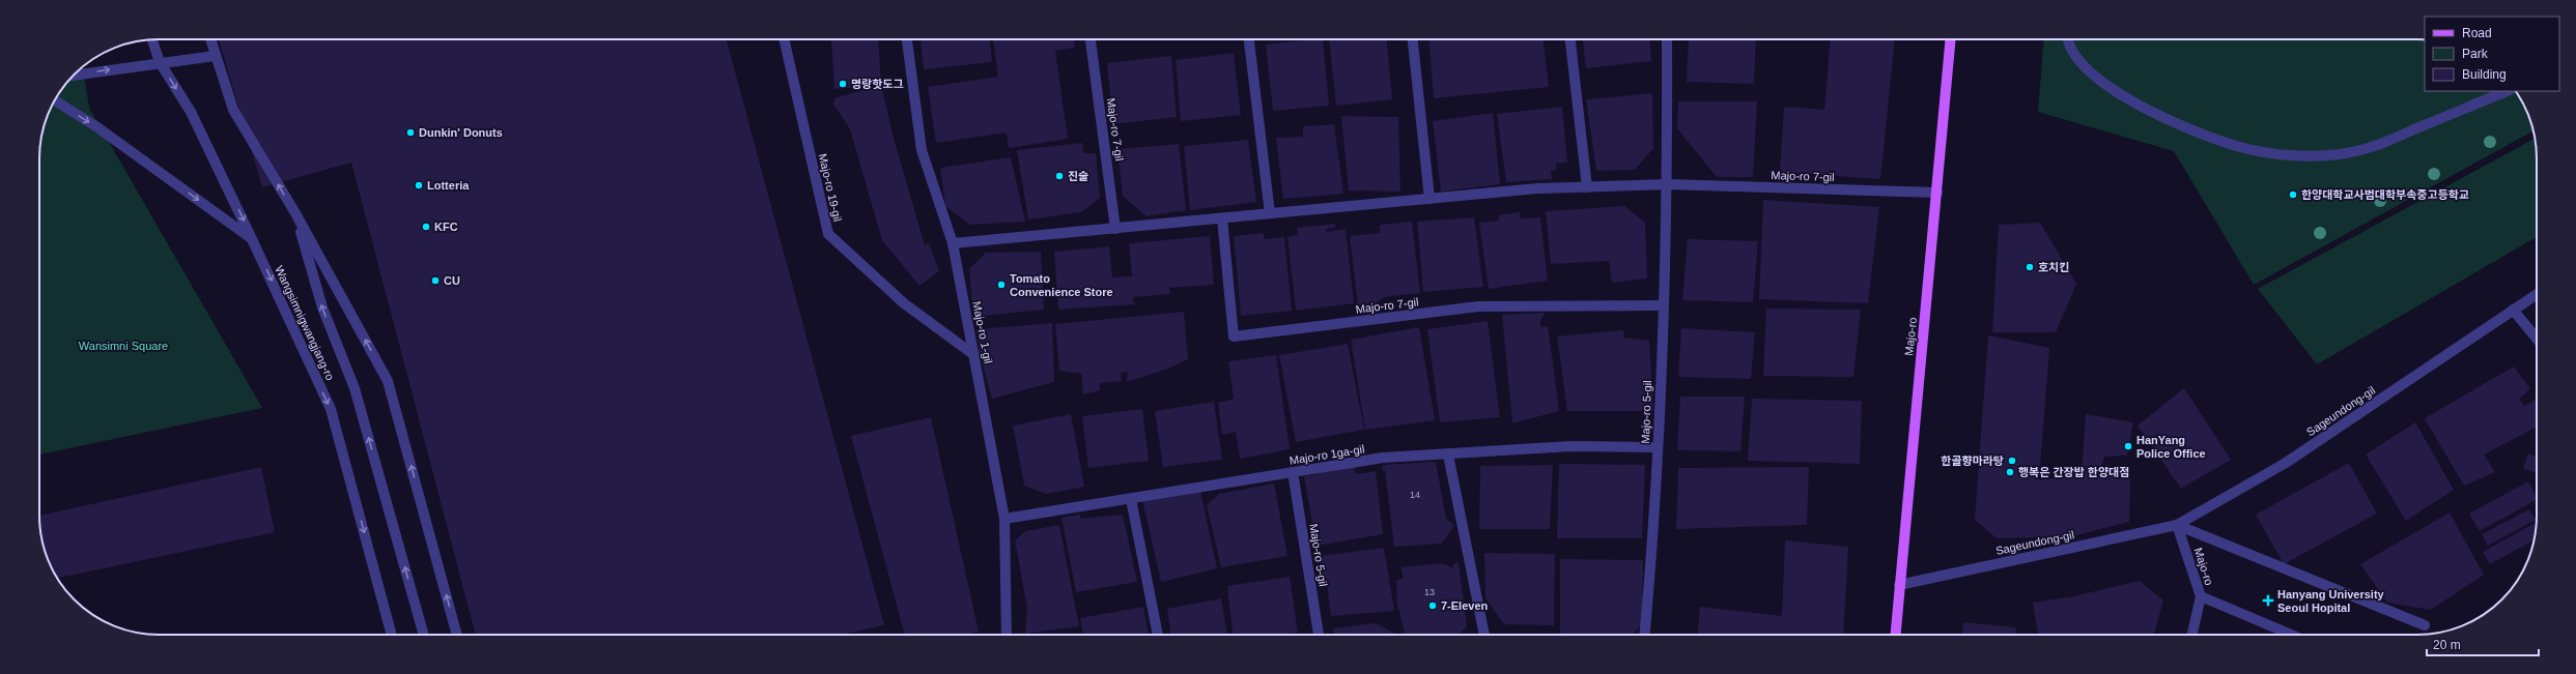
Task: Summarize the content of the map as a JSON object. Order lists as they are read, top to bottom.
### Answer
{
  "streets": {
    "main road": ["Majo-ro"],
    "street": [
      "Majo-ro 7-gil",
      "Majo-ro 19-gil",
      "Wangsimnigwangjang-ro",
      "Majo-ro 1-gil",
      "Sageundong-gil",
      "Majo-ro 5-gil",
      "Majo-ro 1ga-gil"
    ]
  },
  "crossings": [
    ["Majo-ro 7-gil", "Majo-ro 1-gil"],
    ["Majo-ro 7-gil", "Majo-ro"],
    ["Majo-ro 7-gil", "Majo-ro 5-gil"],
    ["Majo-ro 19-gil", "Majo-ro 1-gil"],
    ["Majo-ro 1-gil", "Majo-ro 1ga-gil"],
    ["Majo-ro", "Sageundong-gil"],
    ["Majo-ro 5-gil", "Majo-ro 1ga-gil"]
  ],
  "parks": ["Wansimni Square"],
  "places": {
    "other": [
      "명랑핫도그",
      "Dunkin' Donuts",
      "진술",
      "Lotteria",
      "한양대학교사범대학부속중고등학교",
      "KFC",
      "호치킨",
      "CU",
      "Tomato Convenience Store",
      "HanYang Police Office",
      "한골향마라탕",
      "행복은 간장밥 한양대점",
      "7-Eleven"
    ],
    "health": ["Hanyang University Seoul Hopital"]
  },
  "house_numbers": ["14", "13"],
  "legend": ["Road", "Park", "Building"],
  "scale_bar": "20 m"
}
